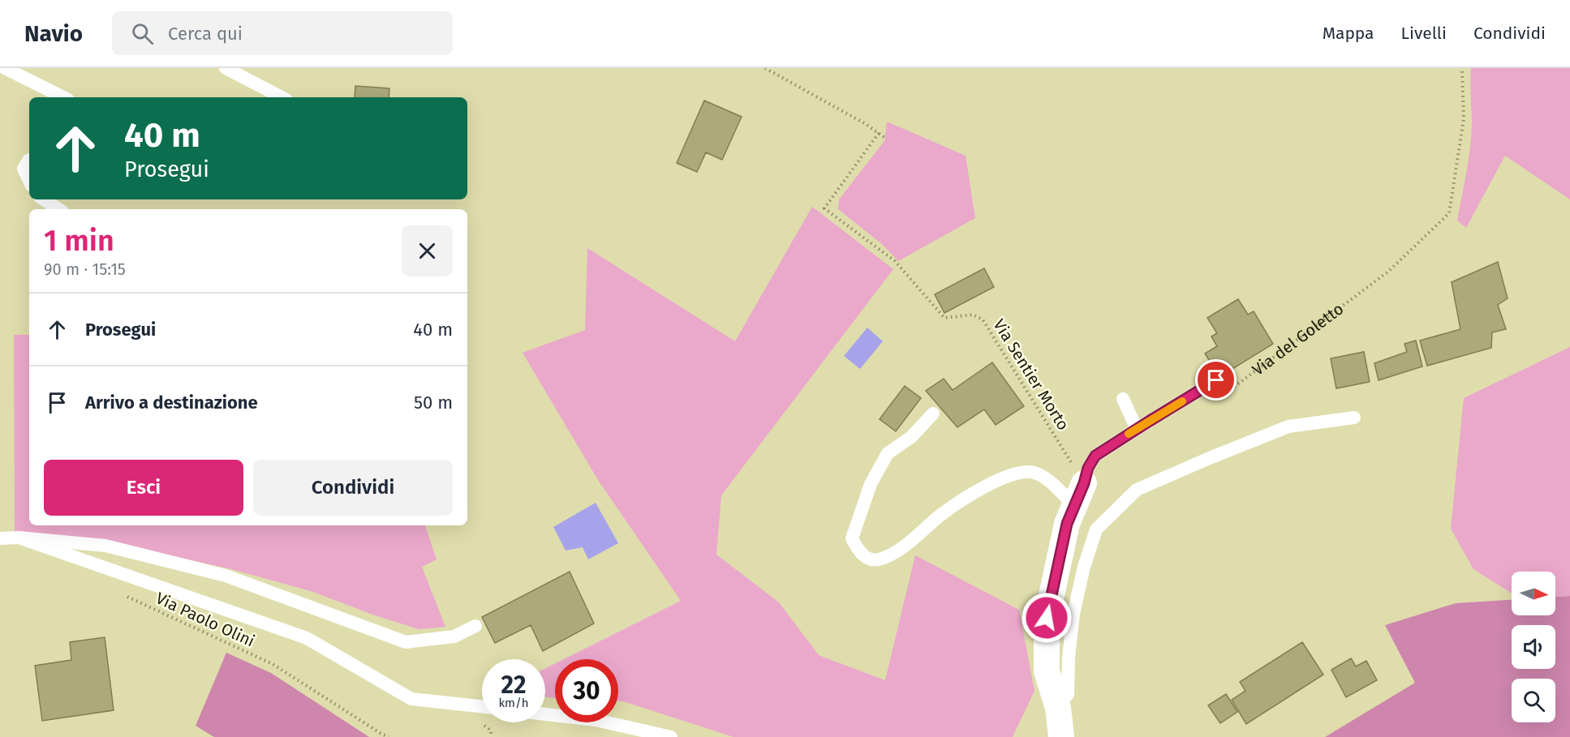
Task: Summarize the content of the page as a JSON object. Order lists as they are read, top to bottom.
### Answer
{
  "streets": {
    "path": ["Via del Goletto", "Via Sentier Morto", "Via Paolo Olini"]
  },
  "north": "right",
  "page": {
    "header": "Navio",
    "search": "Cerca qui",
    "nav": ["Mappa", "Livelli", "Condividi"],
    "turn": ["40 m", "Prosegui"],
    "heading": ["1 min", "90 m · 15:15"],
    "list": [
      {
        "name": "Prosegui",
        "value": "40 m"
      },
      {
        "name": "Arrivo a destinazione",
        "value": "50 m"
      }
    ],
    "buttons": ["Esci", "Condividi"],
    "speed": "22 km/h",
    "limit": "30"
  }
}
